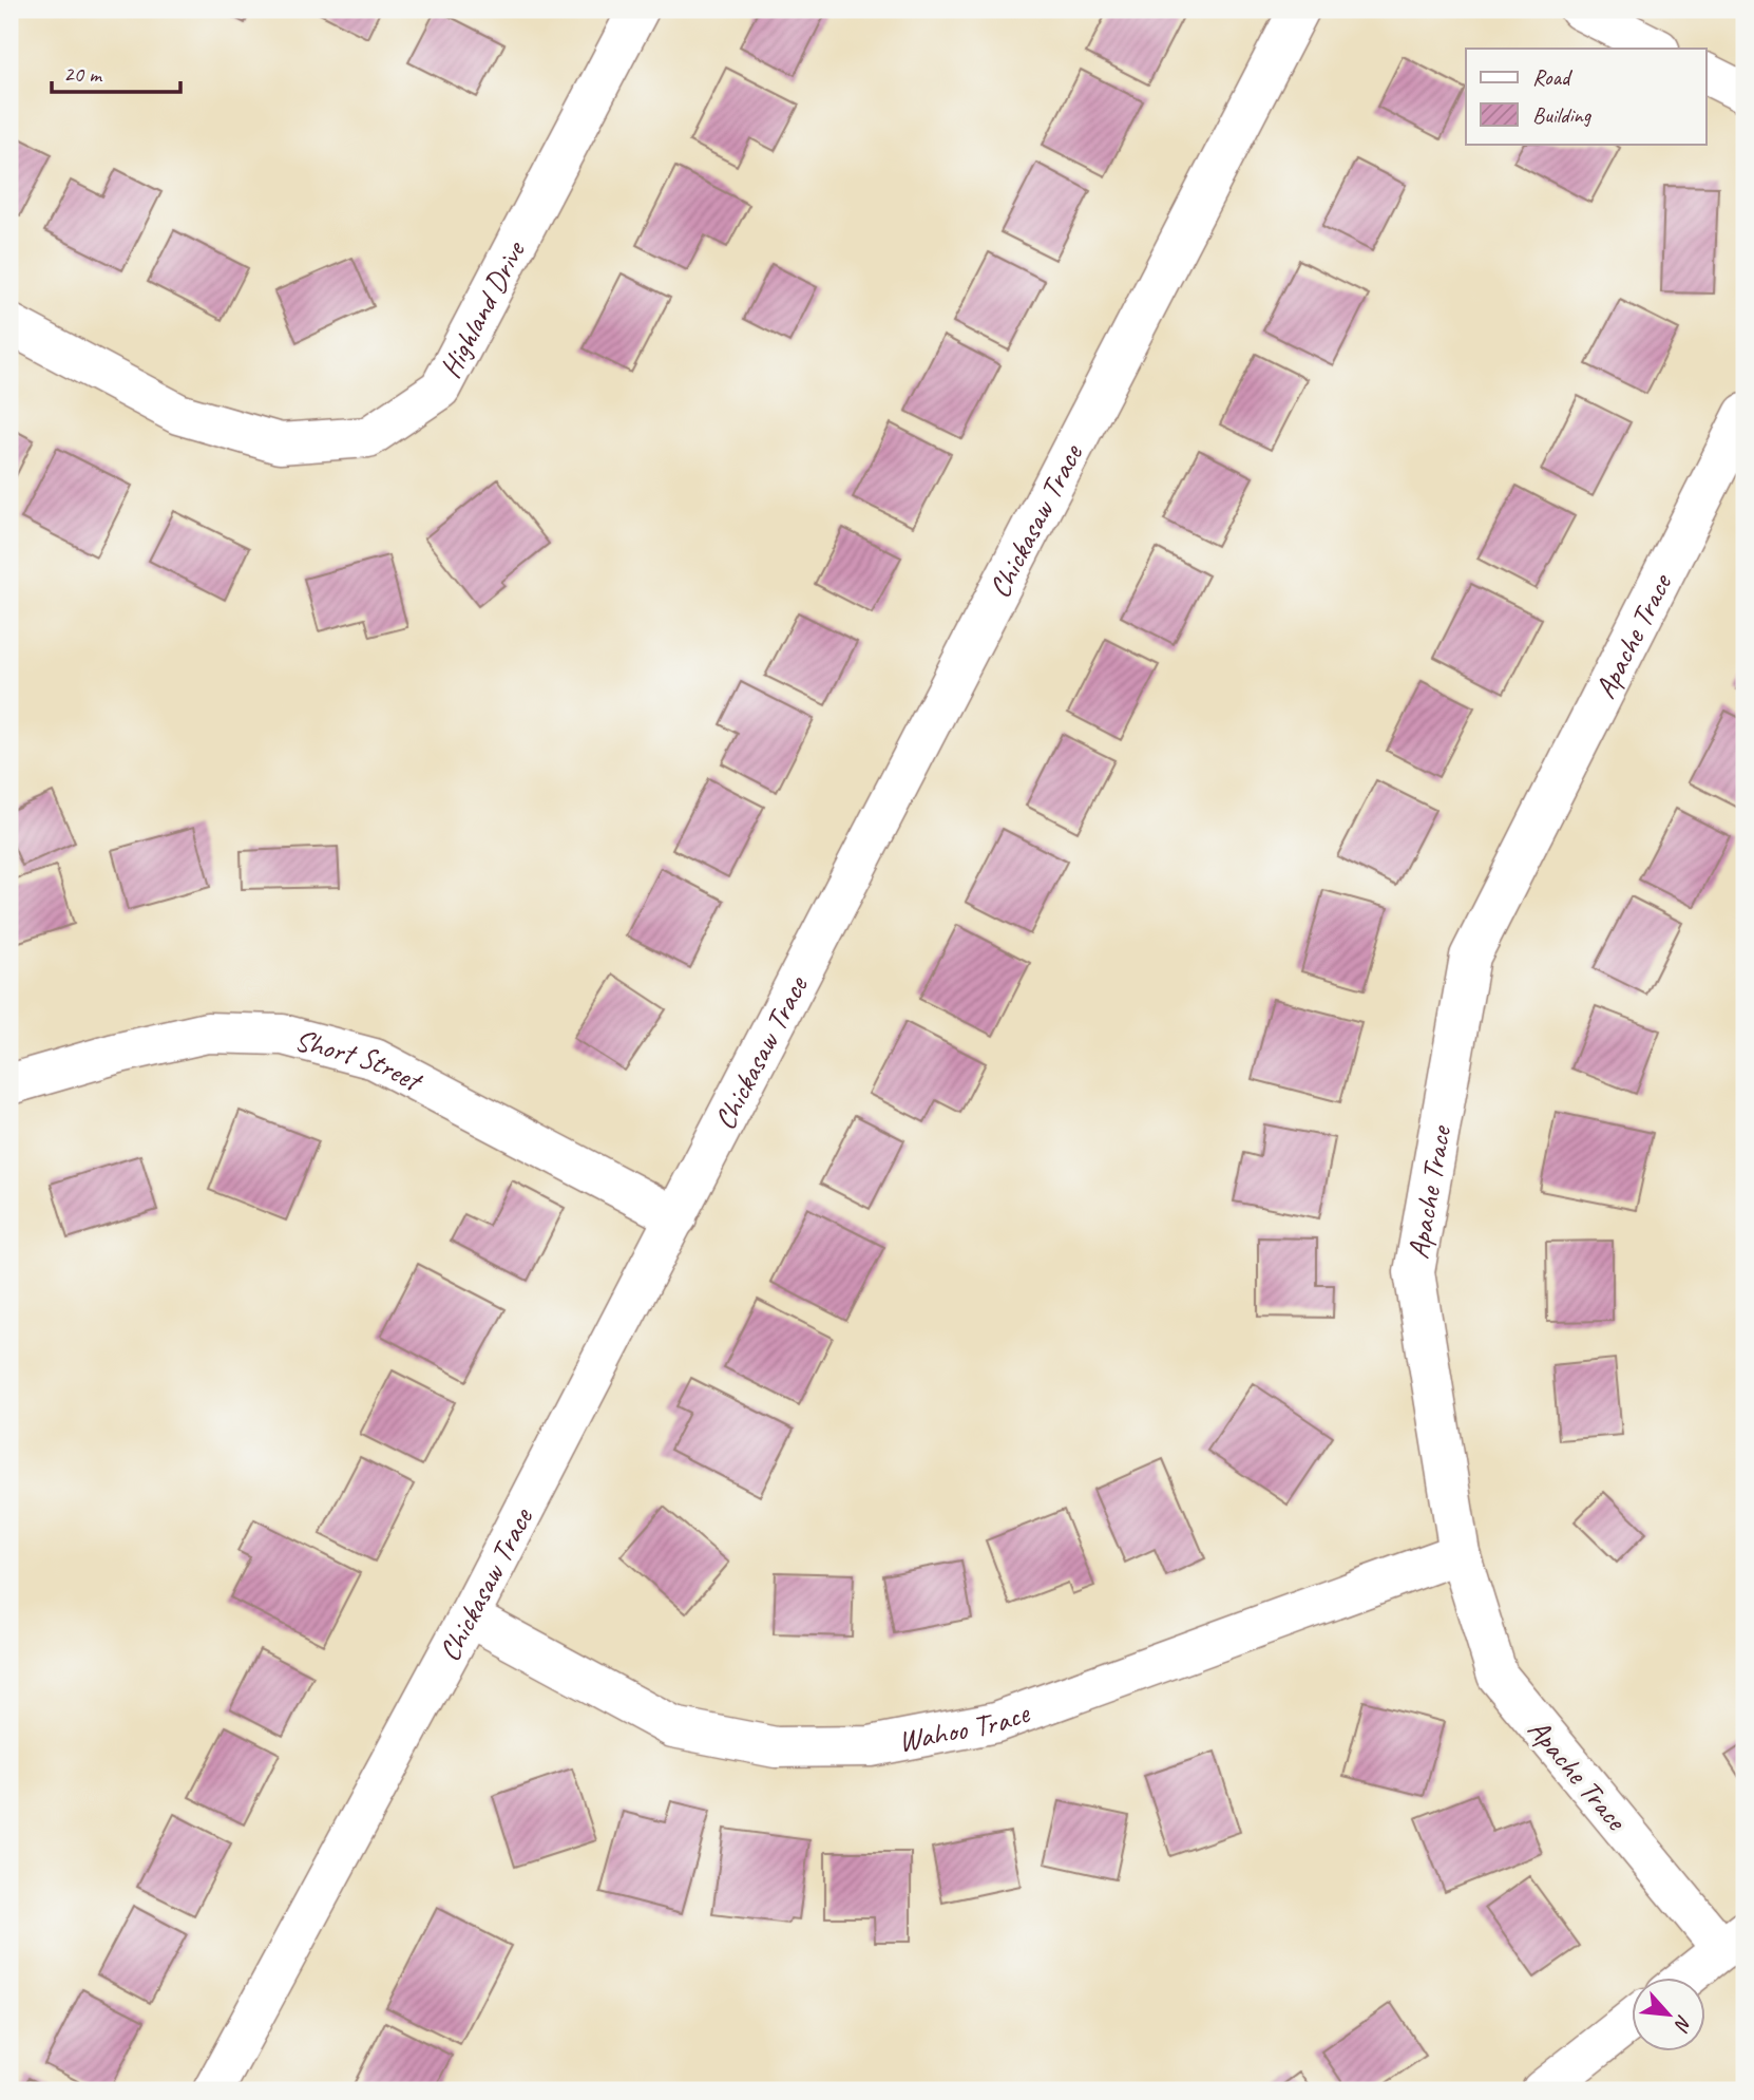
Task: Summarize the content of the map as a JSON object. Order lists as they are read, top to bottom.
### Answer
{
  "streets": {
    "street": [
      "Highland Drive",
      "Chickasaw Trace",
      "Apache Trace",
      "Short Street",
      "Wahoo Trace"
    ]
  },
  "crossings": [
    ["Chickasaw Trace", "Short Street"],
    ["Chickasaw Trace", "Wahoo Trace"],
    ["Apache Trace", "Wahoo Trace"]
  ],
  "legend": ["Road", "Building"],
  "scale_bar": "20 m",
  "north": "bottom right"
}
